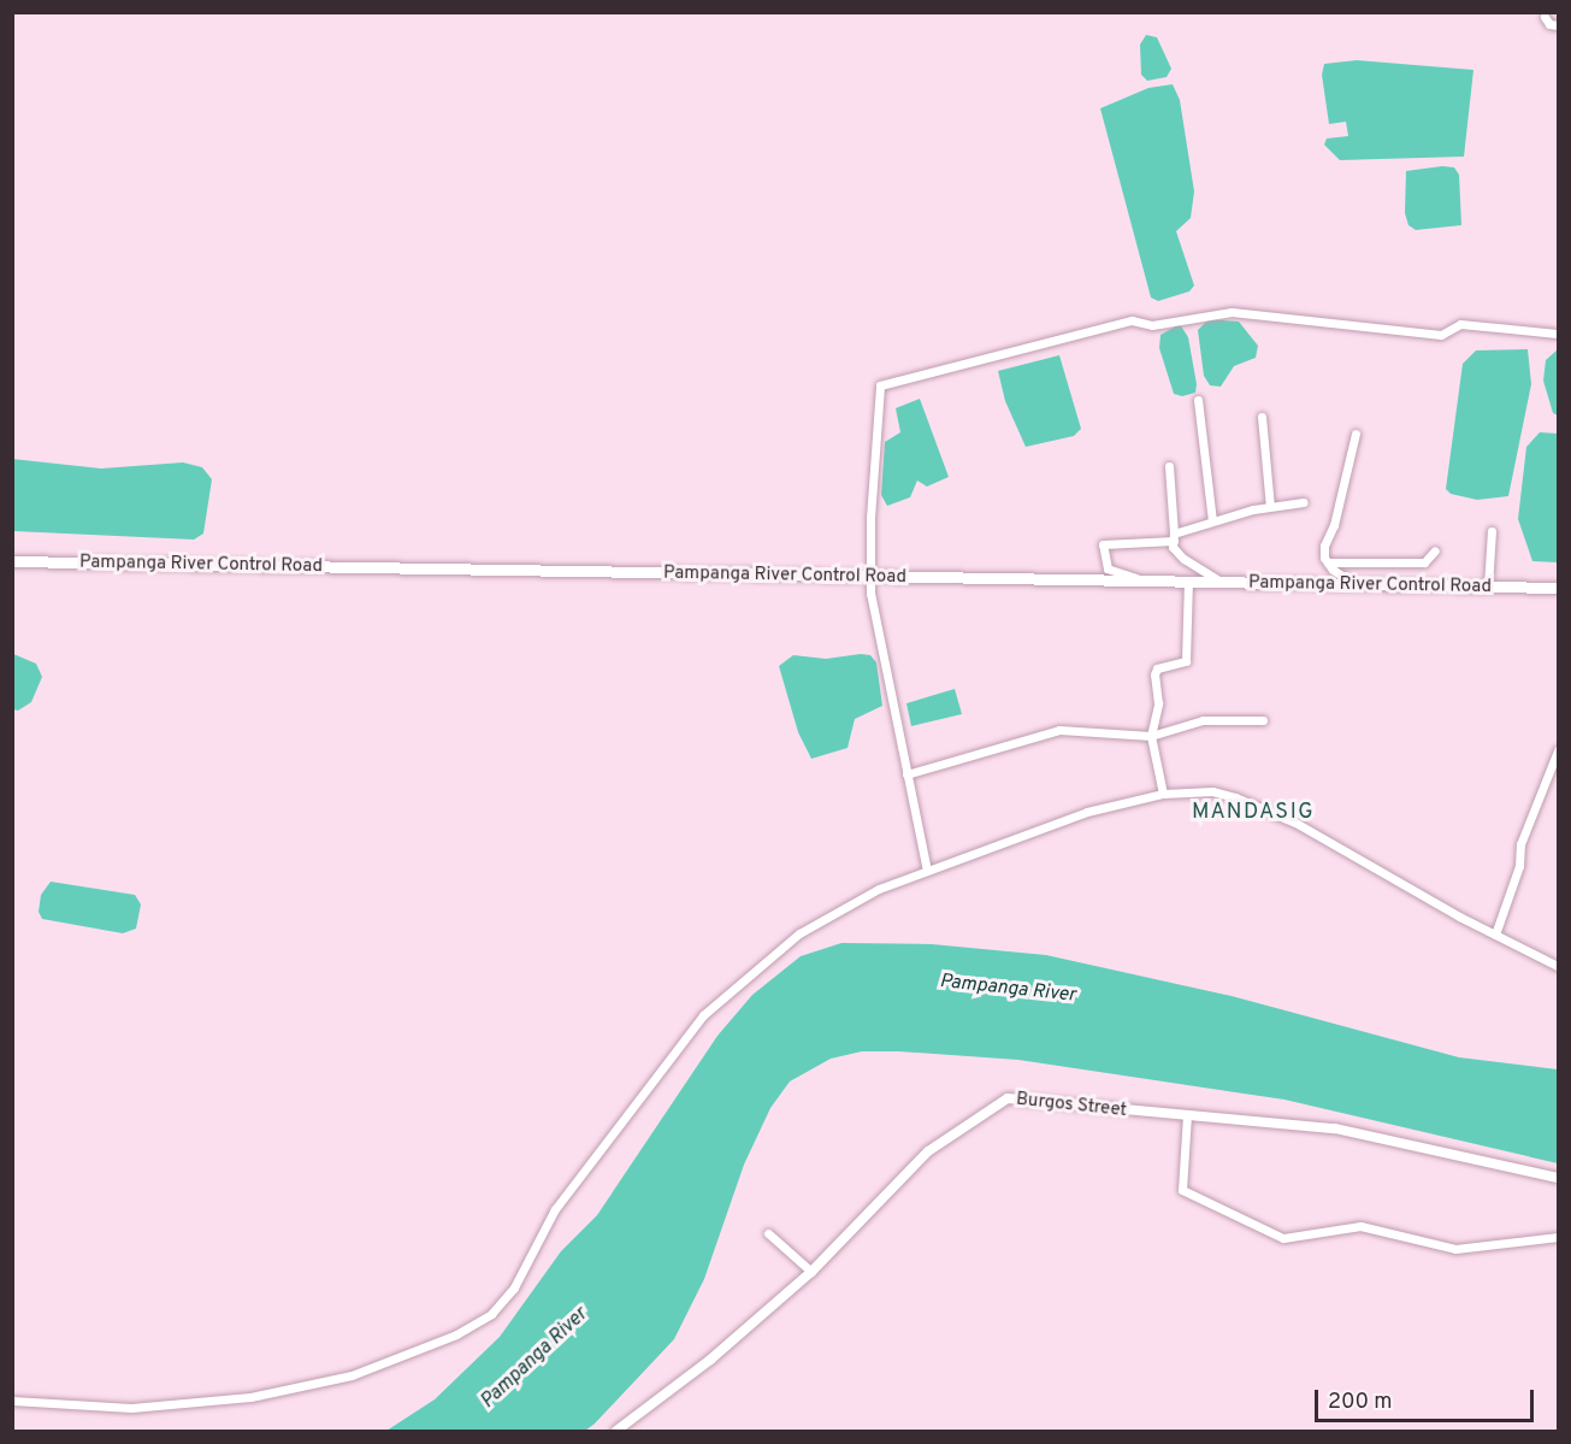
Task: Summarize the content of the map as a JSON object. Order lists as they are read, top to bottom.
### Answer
{
  "streets": {
    "main road": ["Pampanga River Control Road"],
    "street": ["Burgos Street"]
  },
  "districts": ["MANDASIG"],
  "water": ["Pampanga River"],
  "scale_bar": "200 m"
}
